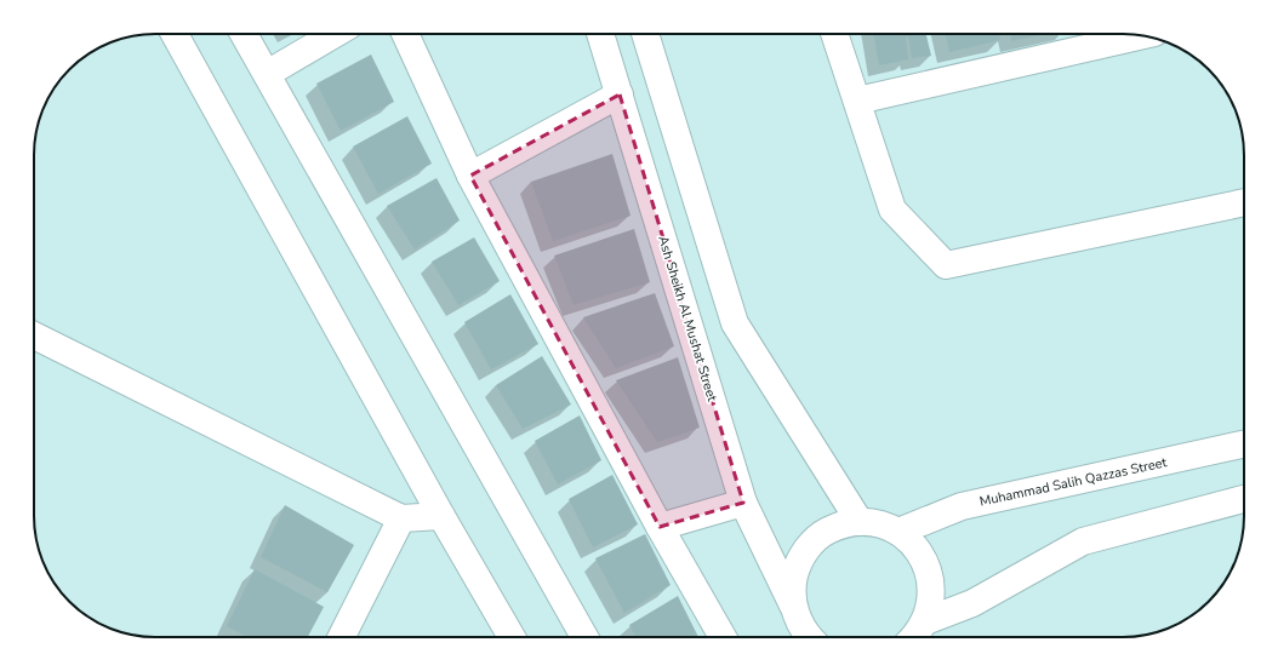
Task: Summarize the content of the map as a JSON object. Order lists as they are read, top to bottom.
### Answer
{
  "streets": {
    "street": ["Ash Sheikh Al Mushat Street", "Muhammad Salih Qazzas Street"]
  }
}
